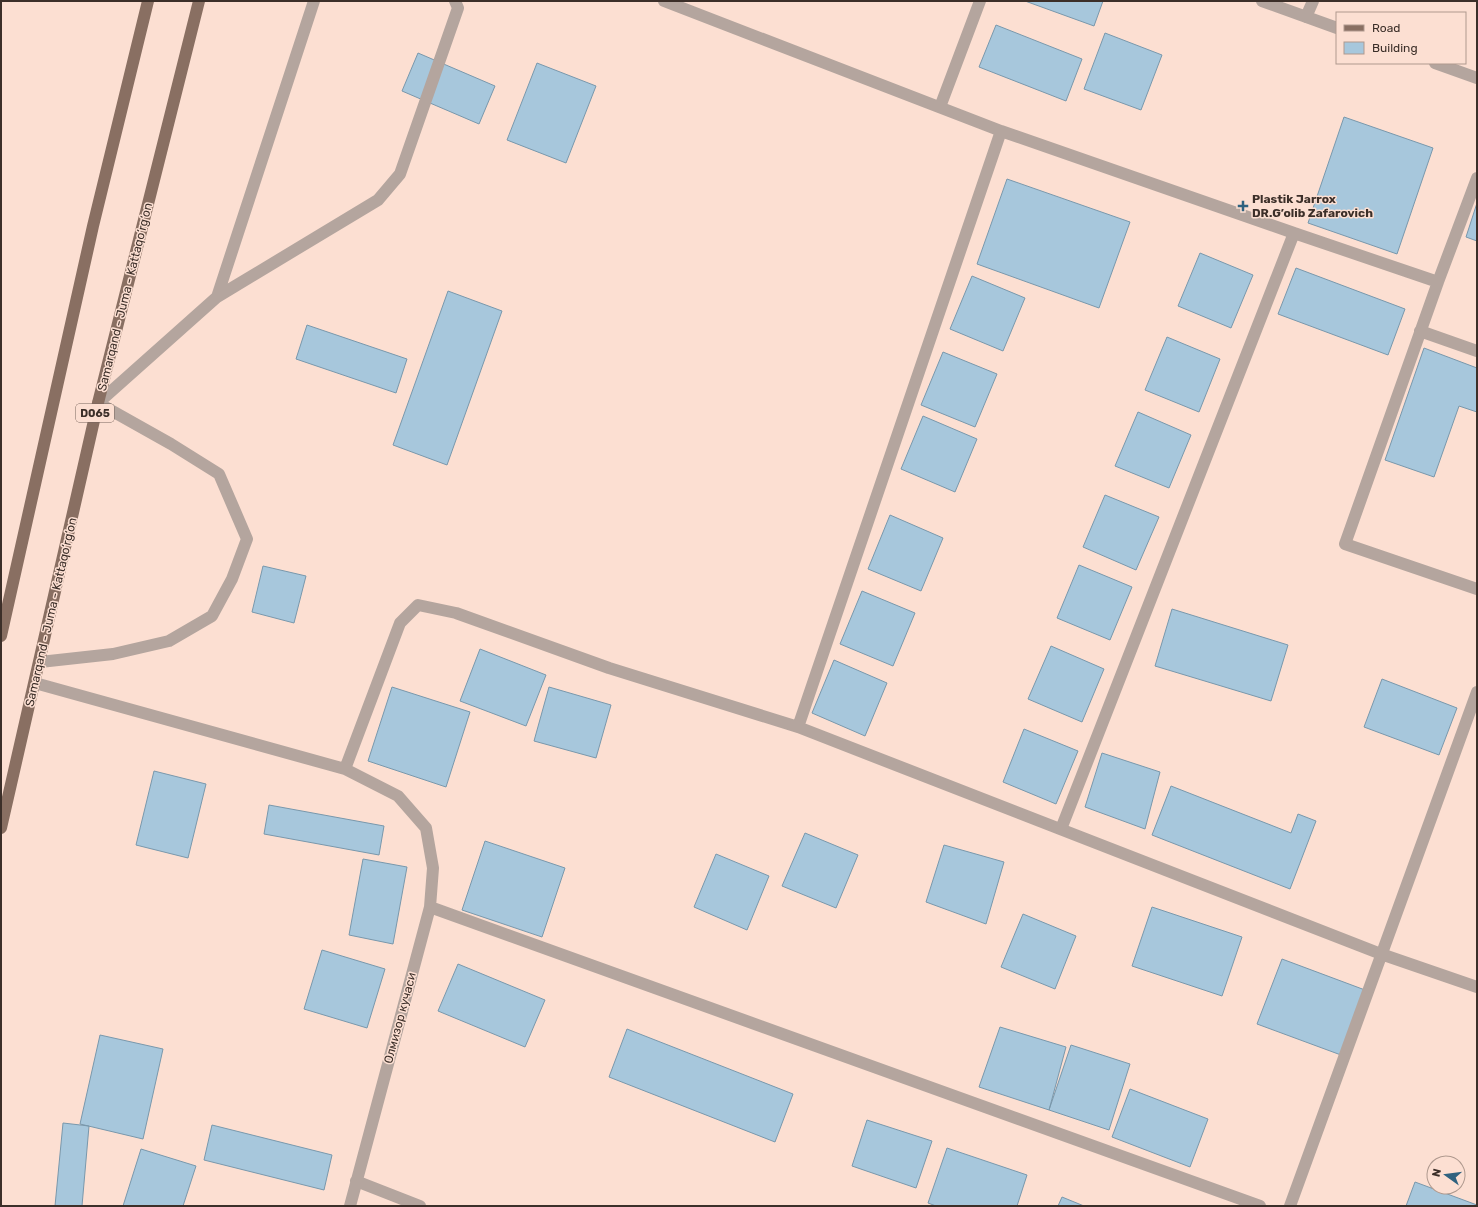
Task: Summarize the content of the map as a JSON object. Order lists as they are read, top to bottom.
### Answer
{
  "streets": {
    "main road": ["Samarqand - Juma - Kattaqo‘rg‘on", "D065"],
    "street": ["Олмизор кучаси"]
  },
  "places": {
    "health": ["Plastik Jarrox DR.G’olib Zafarovich"]
  },
  "legend": ["Road", "Building"],
  "north": "left"
}
